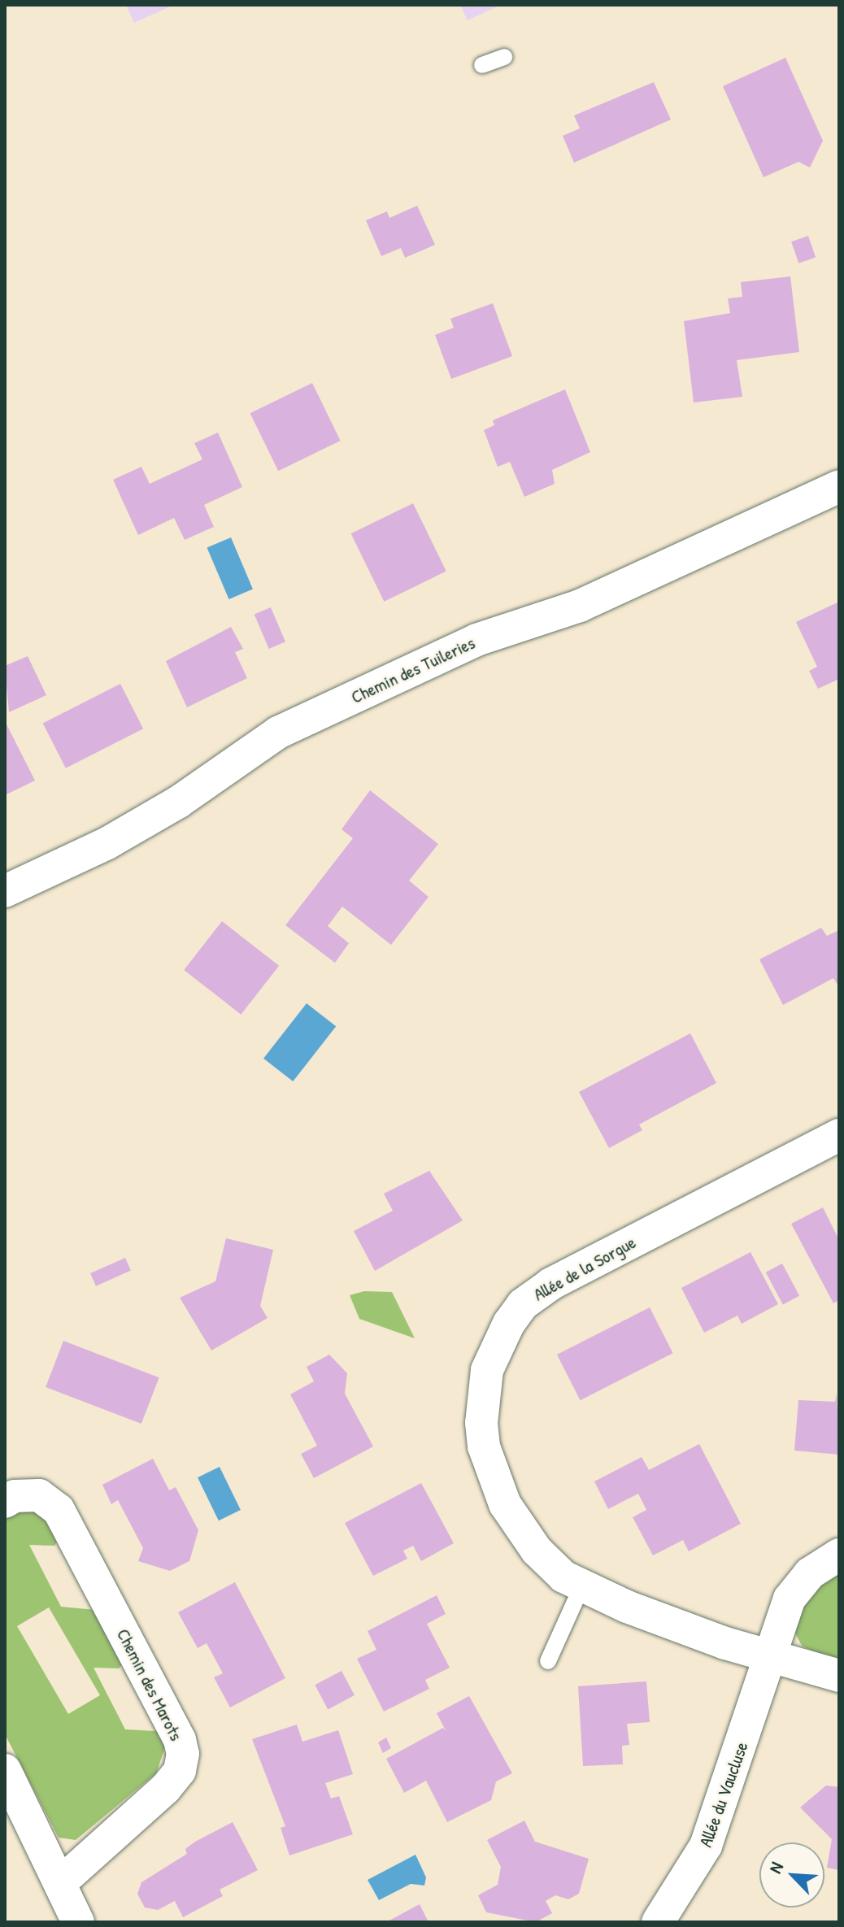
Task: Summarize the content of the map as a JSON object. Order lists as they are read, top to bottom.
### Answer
{
  "streets": {
    "street": [
      "Chemin des Tuileries",
      "Allée de la Sorgue",
      "Chemin des Marots",
      "Allée du Vaucluse"
    ]
  },
  "crossings": [
    ["Allée de la Sorgue", "Allée du Vaucluse"]
  ],
  "north": "top left"
}
